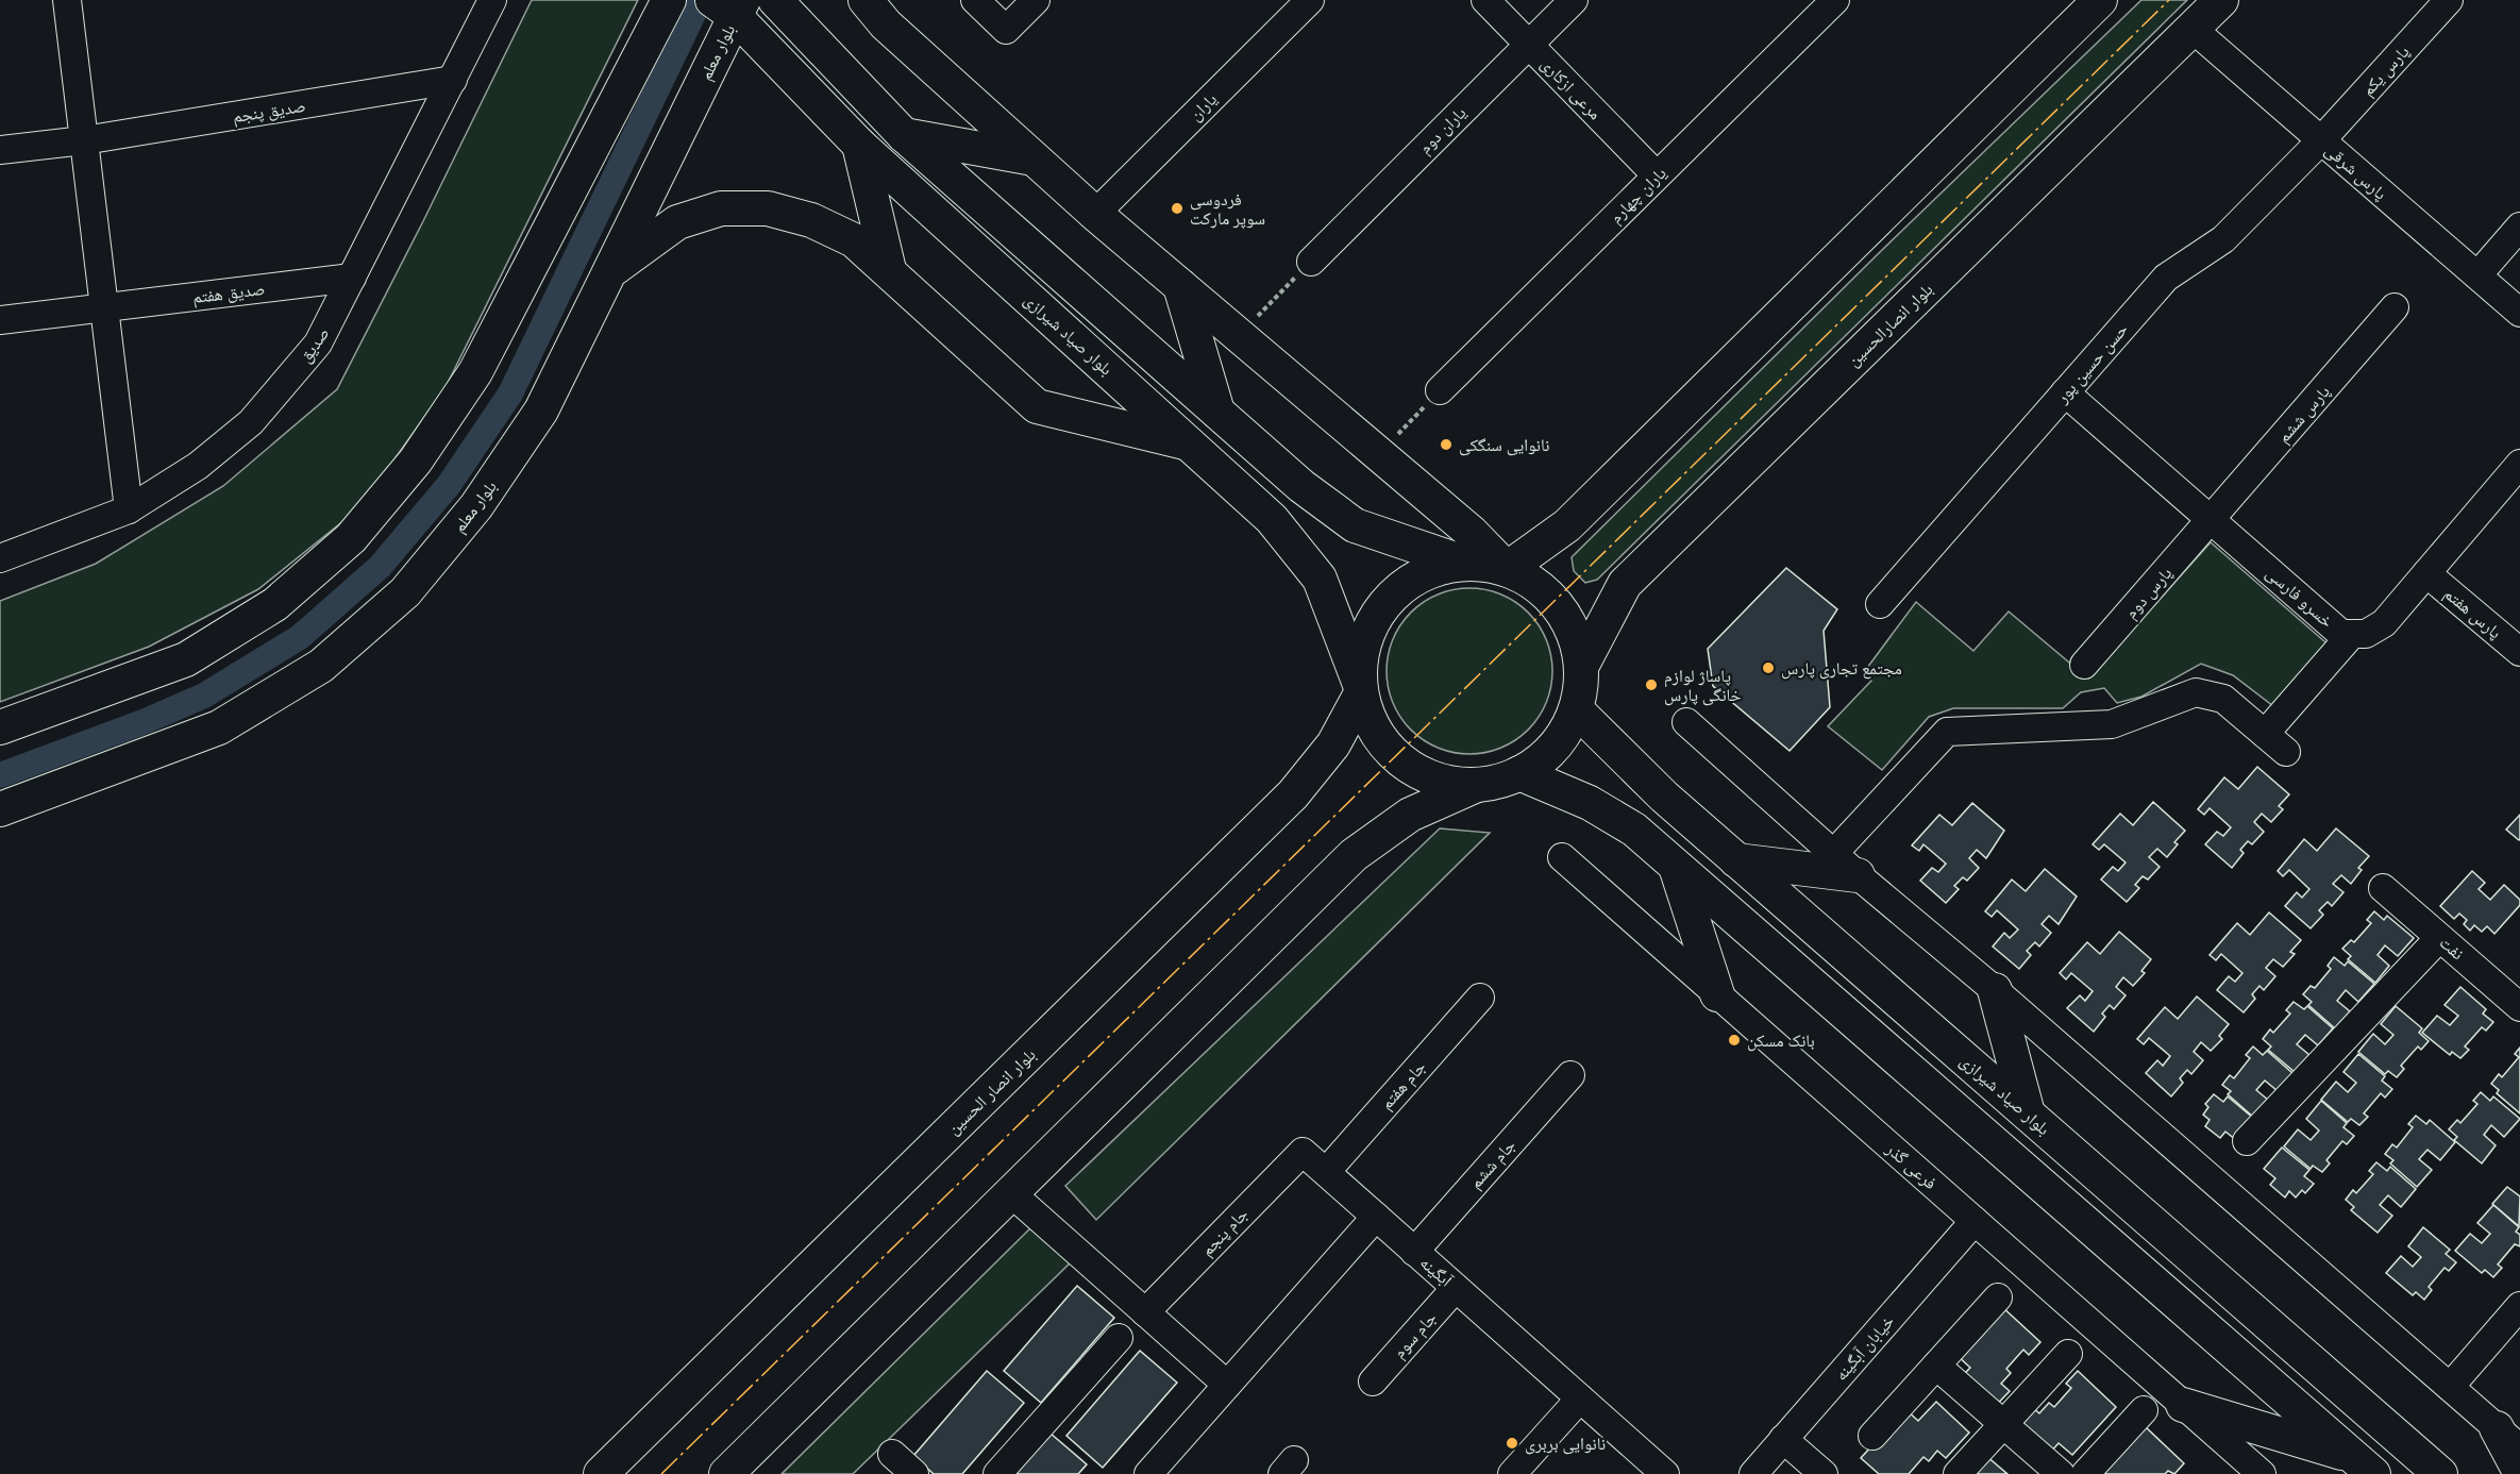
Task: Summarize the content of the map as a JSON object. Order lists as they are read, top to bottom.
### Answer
{
  "streets": {
    "main road": [
      "بلوار معلم",
      "بلوار انصارالحسین",
      "بلوار صیاد شیرازی",
      "بلوار انصار الحسین"
    ],
    "street": [
      "پارس یکم",
      "مرعی ازکاری",
      "یاران",
      "صدیق پنجم",
      "یاران دوم",
      "پارس شرقی",
      "یاران چهارم",
      "صدیق هفتم",
      "صدیق",
      "حسن حسین پور",
      "پارس ششم",
      "پارس دوم",
      "خسرو فارسی",
      "پارس هفتم",
      "نفت",
      "جام هفتم",
      "جام ششم",
      "فرعی گذر",
      "جام پنجم",
      "آبگینه",
      "جام سوم",
      "خیابان آبگینه"
    ]
  },
  "crossings": [
    ["بلوار معلم", "بلوار صیاد شیرازی"],
    ["پارس یکم", "پارس شرقی"],
    ["پارس یکم", "حسن حسین پور"],
    ["مرعی ازکاری", "یاران دوم"],
    ["مرعی ازکاری", "یاران چهارم"],
    ["صدیق پنجم", "صدیق"],
    ["پارس شرقی", "بلوار انصارالحسین"],
    ["پارس شرقی", "حسن حسین پور"],
    ["صدیق هفتم", "صدیق"],
    ["بلوار انصارالحسین", "بلوار صیاد شیرازی"],
    ["بلوار انصارالحسین", "بلوار انصار الحسین"],
    ["بلوار صیاد شیرازی", "بلوار انصار الحسین"],
    ["حسن حسین پور", "خسرو فارسی"],
    ["پارس ششم", "پارس دوم"],
    ["پارس ششم", "خسرو فارسی"],
    ["پارس دوم", "خسرو فارسی"],
    ["خسرو فارسی", "پارس هفتم"],
    ["جام هفتم", "آبگینه"],
    ["جام ششم", "آبگینه"],
    ["فرعی گذر", "خیابان آبگینه"],
    ["جام پنجم", "آبگینه"],
    ["آبگینه", "جام سوم"]
  ],
  "places": [
    "فردوسی سوپر مارکت",
    "نانوایی سنگکی",
    "مجتمع تجاری پارس",
    "پاساژ لوازم خانگی پارس",
    "بانک مسکن",
    "نانوایی بربری"
  ]
}
